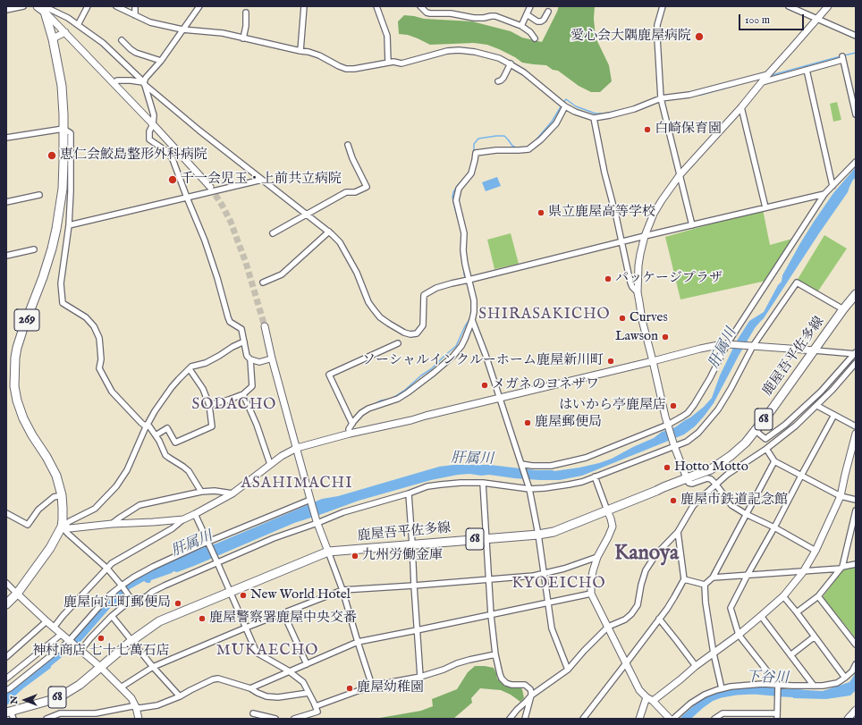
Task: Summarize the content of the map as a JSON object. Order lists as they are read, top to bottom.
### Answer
{
  "streets": {
    "main road": ["269", "鹿屋吾平佐多線", "68"]
  },
  "districts": [
    "SHIRASAKICHO",
    "SODACHO",
    "ASAHIMACHI",
    "Kanoya",
    "KYOEICHO",
    "MUKAECHO"
  ],
  "water": ["肝属川", "下谷川"],
  "places": [
    "愛心会大隅鹿屋病院",
    "白崎保育園",
    "恵仁会鮫島整形外科病院",
    "千一会児玉・上前共立病院",
    "県立鹿屋高等学校",
    "パッケージプラザ",
    "Curves",
    "Lawson",
    "ソーシャルインクルーホーム鹿屋新川町",
    "メガネのヨネザワ",
    "はいから亭鹿屋店",
    "鹿屋郵便局",
    "Hotto Motto",
    "鹿屋市鉄道記念館",
    "九州労働金庫",
    "New World Hotel",
    "鹿屋向江町郵便局",
    "鹿屋警察署鹿屋中央交番",
    "神村商店 七十七萬石店",
    "鹿屋幼稚園"
  ],
  "scale_bar": "100 m",
  "north": "left"
}
